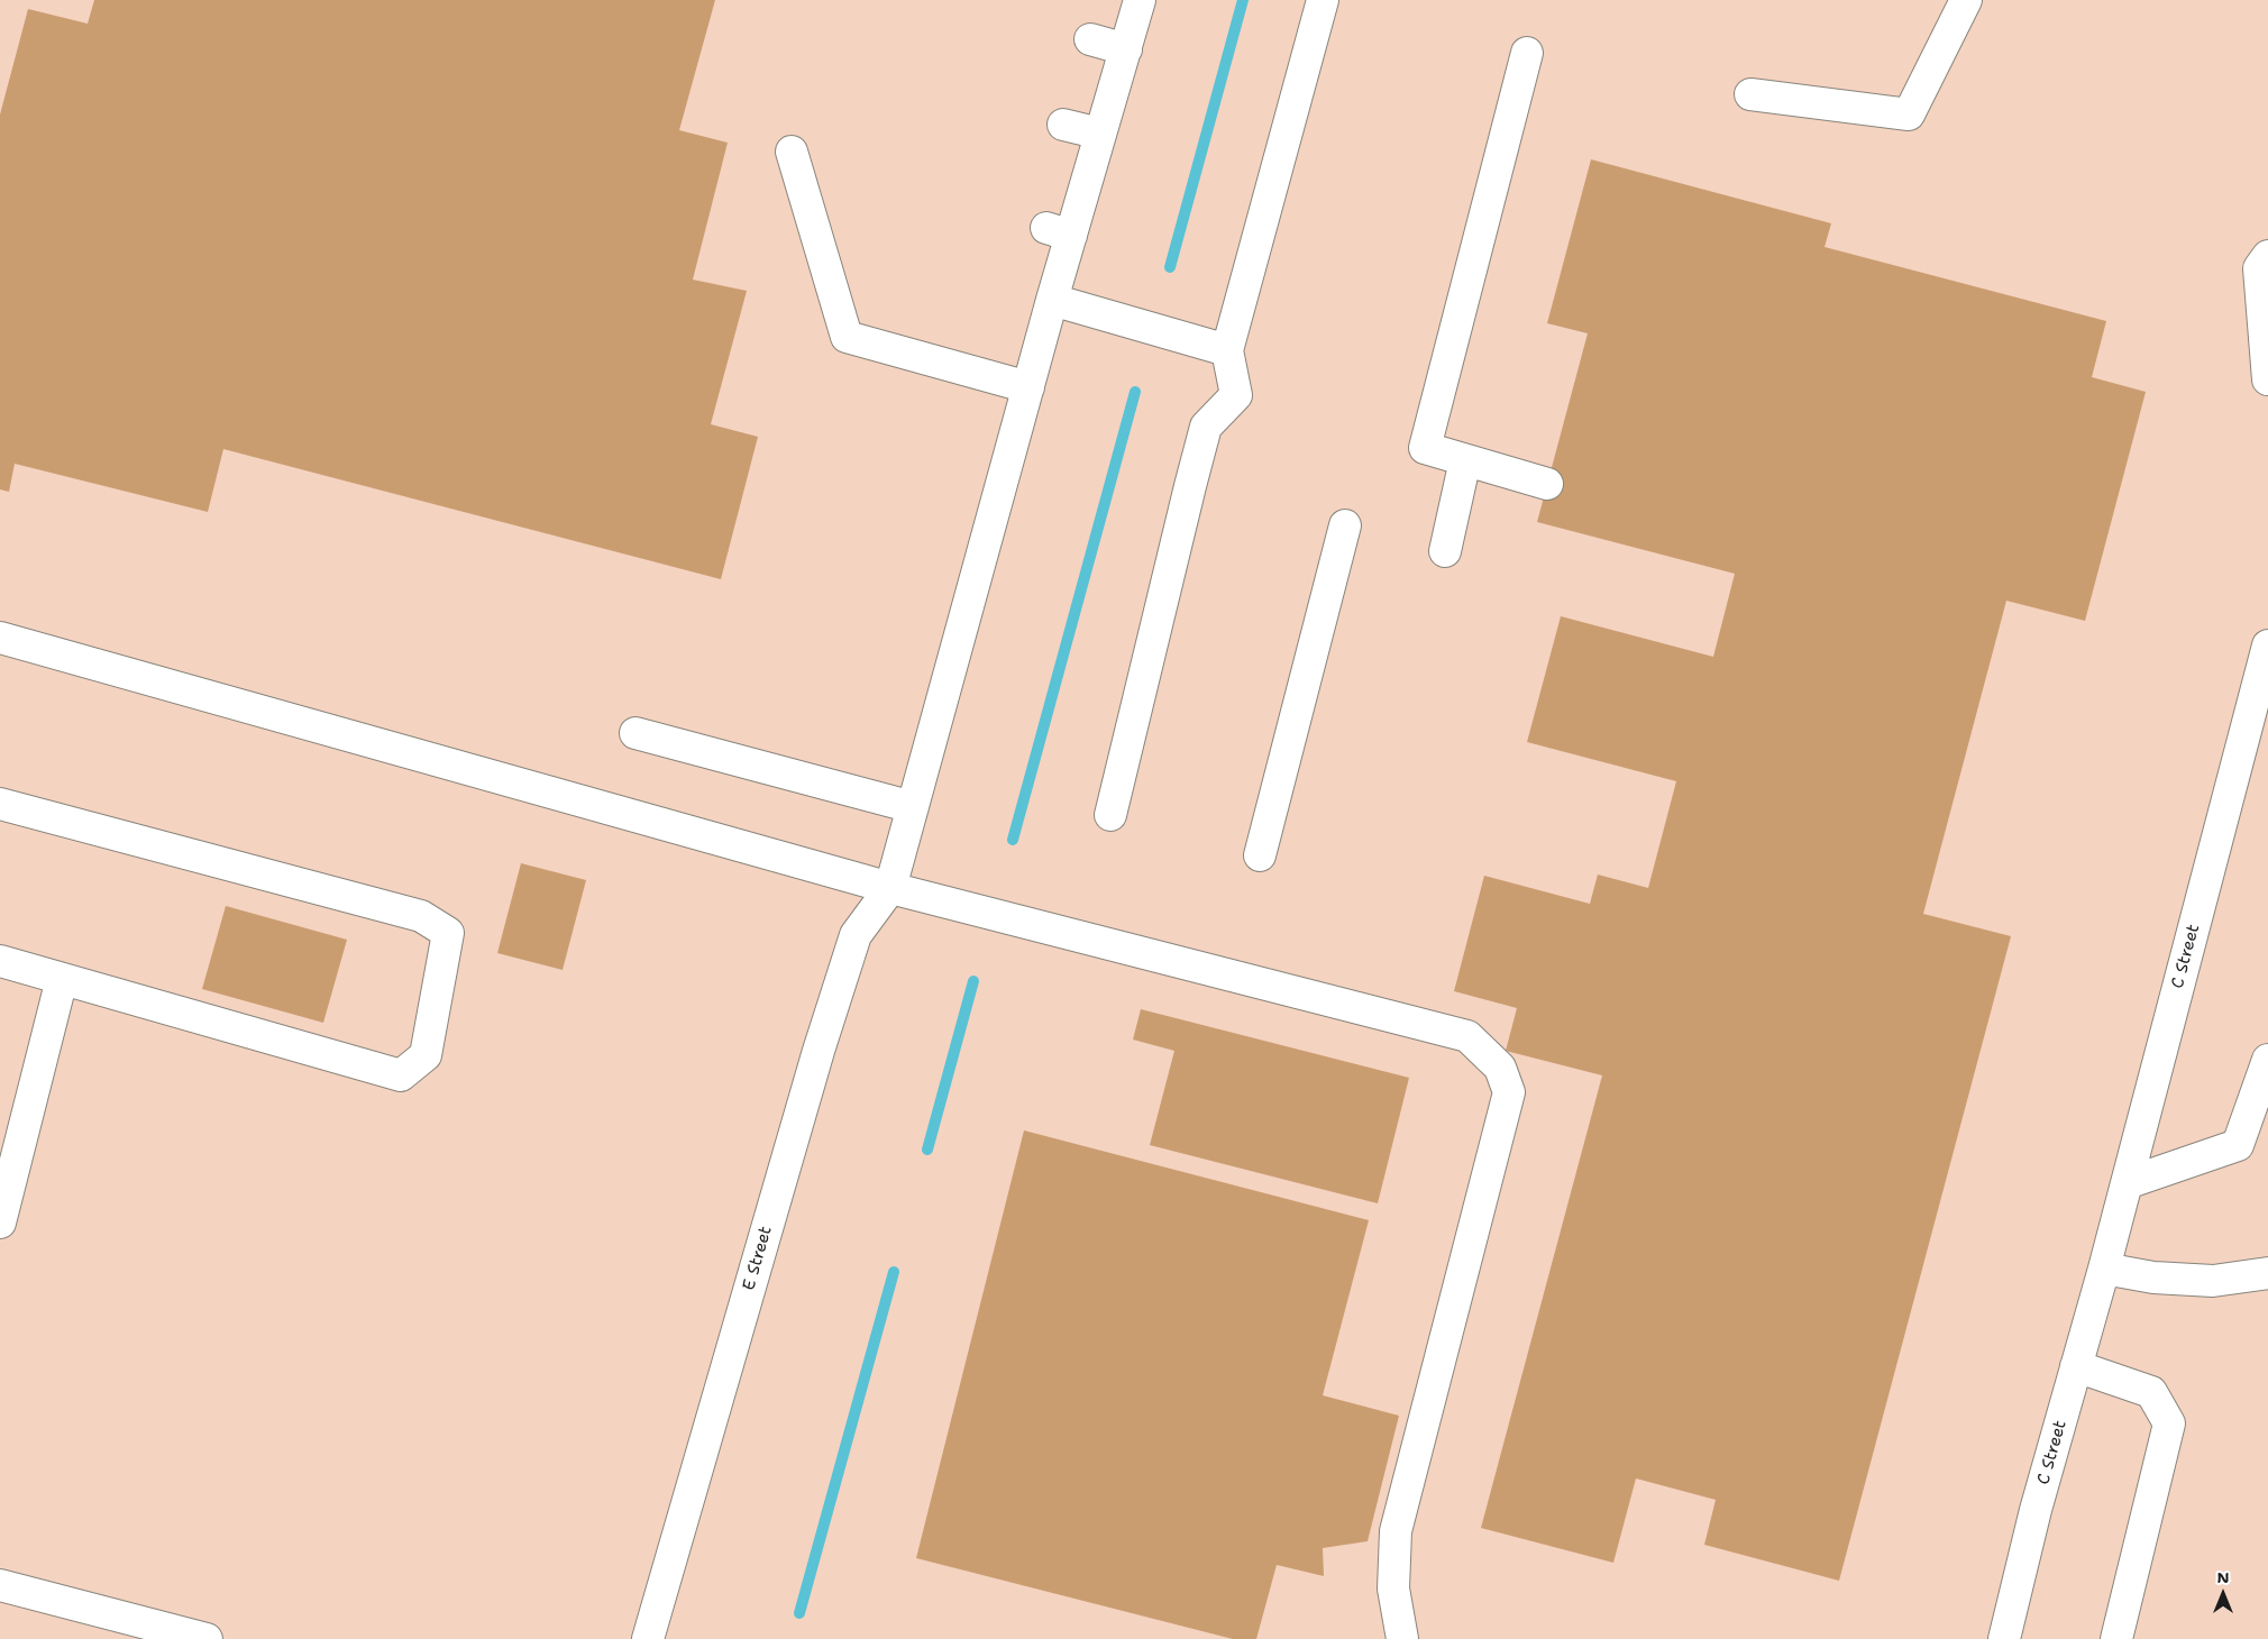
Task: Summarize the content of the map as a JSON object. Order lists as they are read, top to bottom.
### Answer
{
  "streets": {
    "street": ["C Street", "E Street"]
  },
  "north": "top"
}
